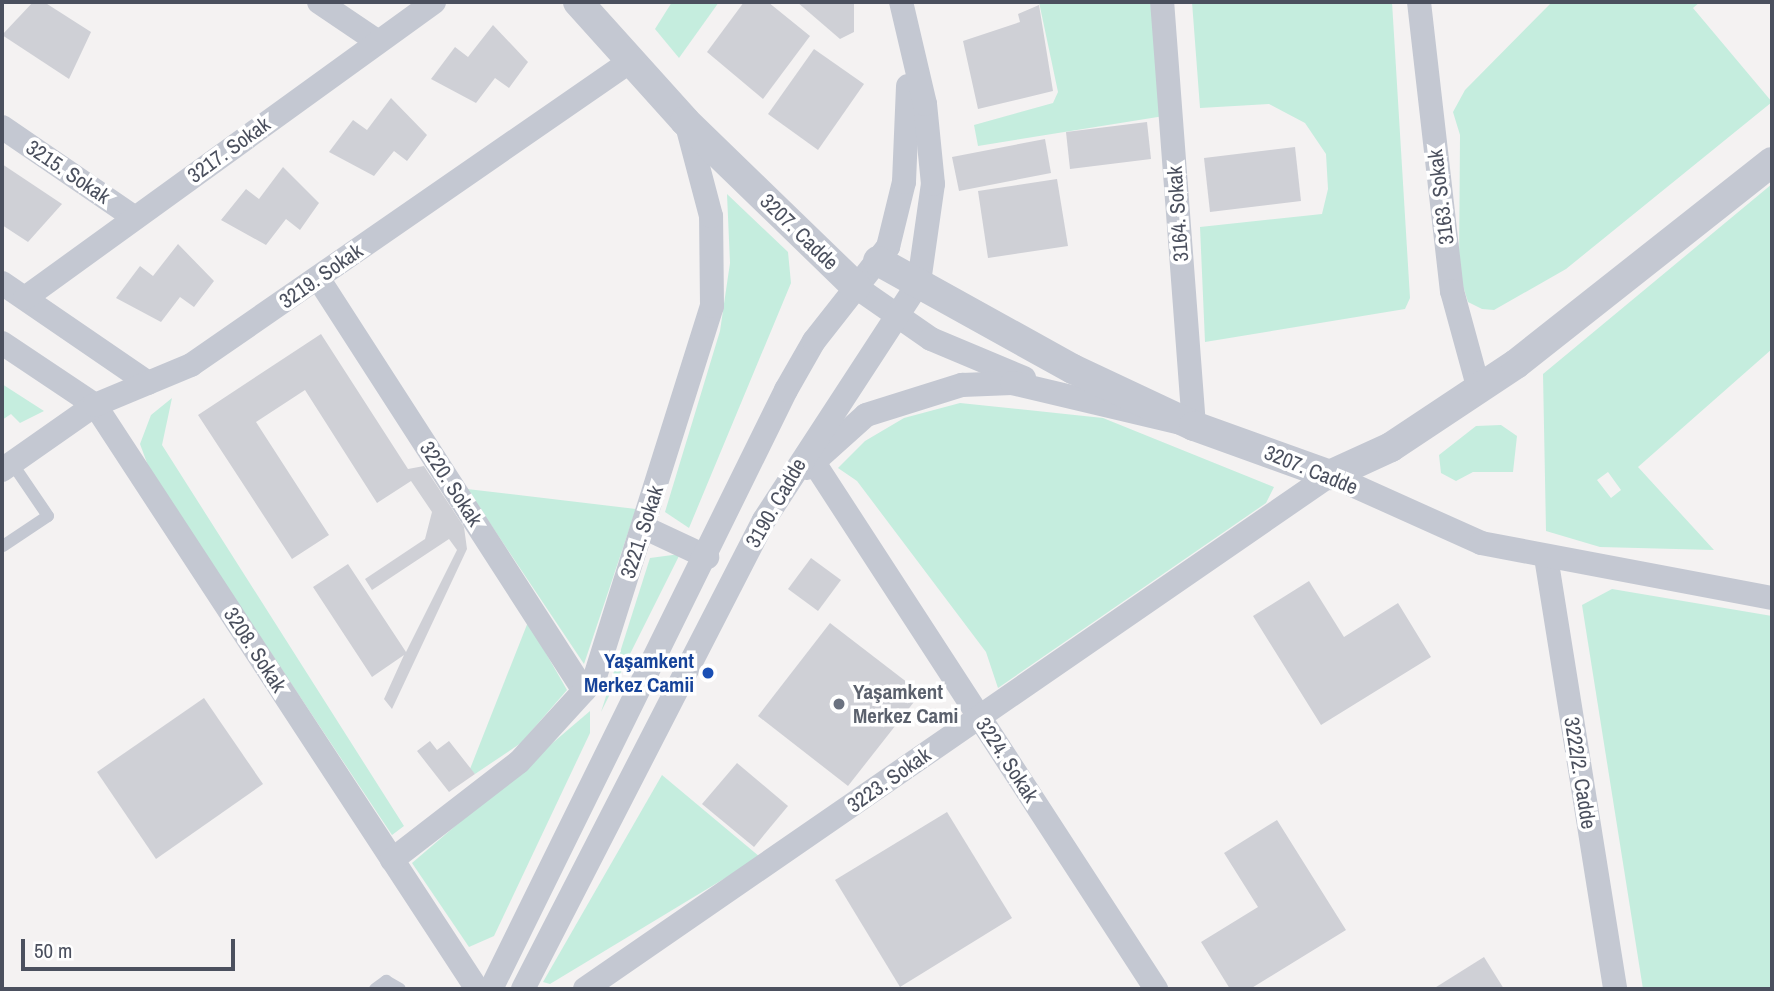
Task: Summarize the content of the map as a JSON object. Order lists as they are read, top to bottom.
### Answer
{
  "streets": {
    "street": [
      "3217. Sokak",
      "3215. Sokak",
      "3163. Sokak",
      "3164. Sokak",
      "3207. Cadde",
      "3219. Sokak",
      "3220. Sokak",
      "3190. Cadde",
      "3221. Sokak",
      "3208. Sokak",
      "3224. Sokak",
      "3222/2. Cadde",
      "3223. Sokak"
    ]
  },
  "crossings": [
    ["3217. Sokak", "3215. Sokak"],
    ["3164. Sokak", "3207. Cadde"],
    ["3207. Cadde", "3219. Sokak"],
    ["3207. Cadde", "3190. Cadde"],
    ["3207. Cadde", "3221. Sokak"],
    ["3207. Cadde", "3222/2. Cadde"],
    ["3207. Cadde", "3223. Sokak"],
    ["3219. Sokak", "3220. Sokak"],
    ["3219. Sokak", "3208. Sokak"],
    ["3220. Sokak", "3221. Sokak"],
    ["3221. Sokak", "3208. Sokak"],
    ["3224. Sokak", "3223. Sokak"]
  ],
  "places": ["Yaşamkent Merkez Camii", "Yaşamkent Merkez Cami"],
  "scale_bar": "50 m"
}
